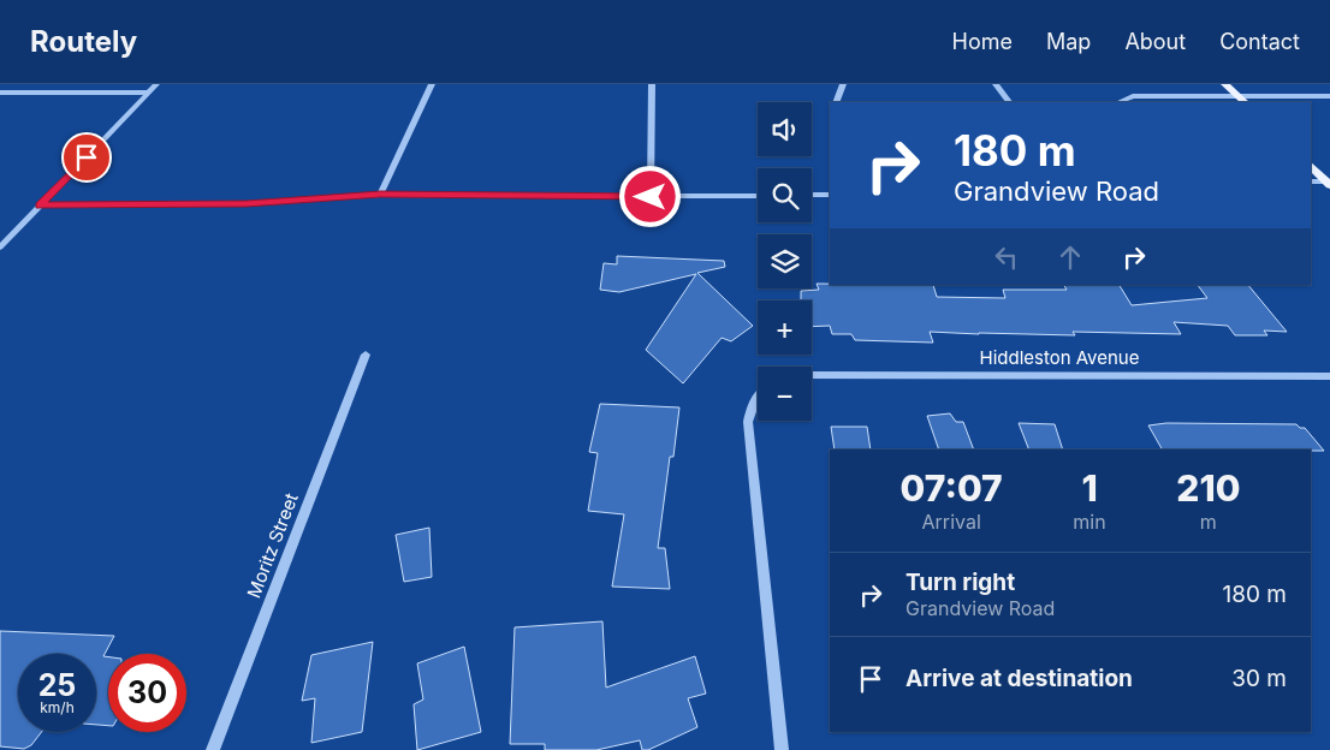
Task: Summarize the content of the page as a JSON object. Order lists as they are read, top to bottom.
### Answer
{
  "streets": {
    "street": ["Hiddleston Avenue", "Moritz Street"]
  },
  "page": {
    "header": "Routely",
    "nav": [
      "Home",
      "Map",
      "About",
      "Contact"
    ],
    "map_buttons": ["+", "−"],
    "turn": ["180 m", "Grandview Road"],
    "eta": [
      "07:07",
      "Arrival",
      "1",
      "min",
      "210",
      "m"
    ],
    "list": [
      {
        "name": "Turn right",
        "note": "Grandview Road",
        "value": "180 m"
      },
      {
        "name": "Arrive at destination",
        "value": "30 m"
      }
    ],
    "speed": "25 km/h",
    "limit": "30"
  }
}
